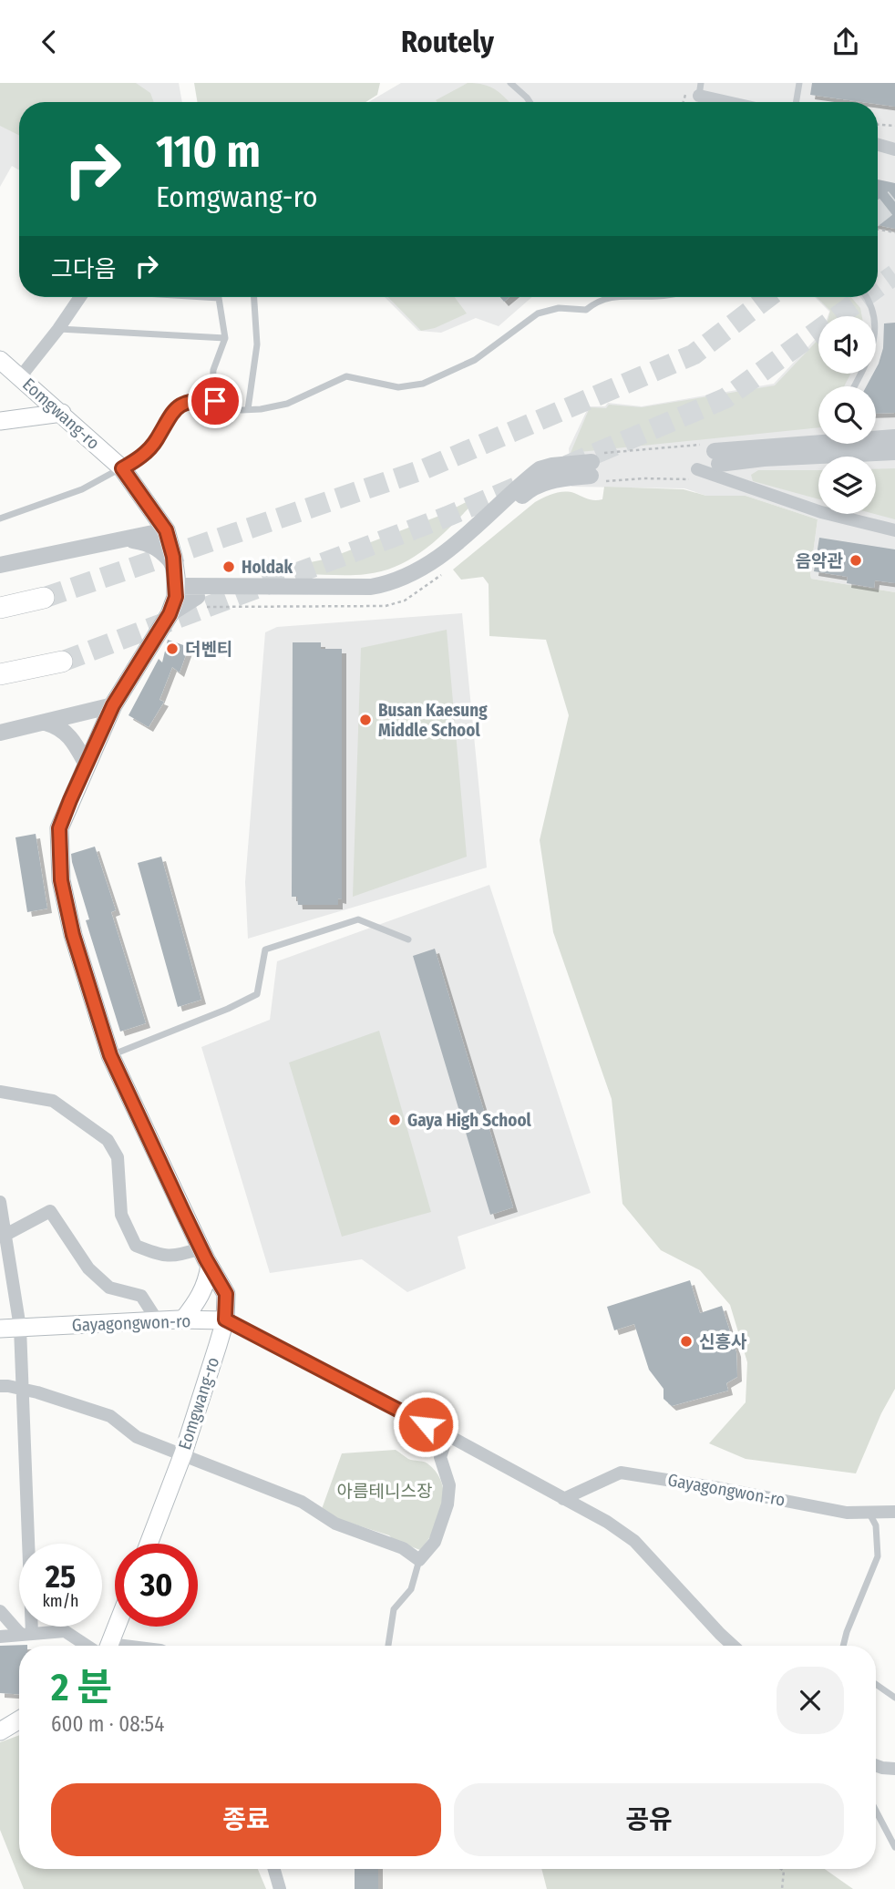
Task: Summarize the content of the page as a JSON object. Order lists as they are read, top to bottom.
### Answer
{
  "streets": {
    "main road": ["Eomgwang-ro", "Gayagongwon-ro"]
  },
  "crossings": [
    ["Eomgwang-ro", "Gayagongwon-ro"]
  ],
  "parks": ["아름테니스장"],
  "places": [
    "음악관",
    "Holdak",
    "더벤티",
    "Busan Kaesung Middle School",
    "Gaya High School",
    "신흥사"
  ],
  "page": {
    "header": "Routely",
    "turn": ["110 m", "Eomgwang-ro"],
    "then": "그다음",
    "speed": "25 km/h",
    "limit": "30",
    "heading": ["2 분", "600 m · 08:54"],
    "buttons": ["종료", "공유"]
  }
}
